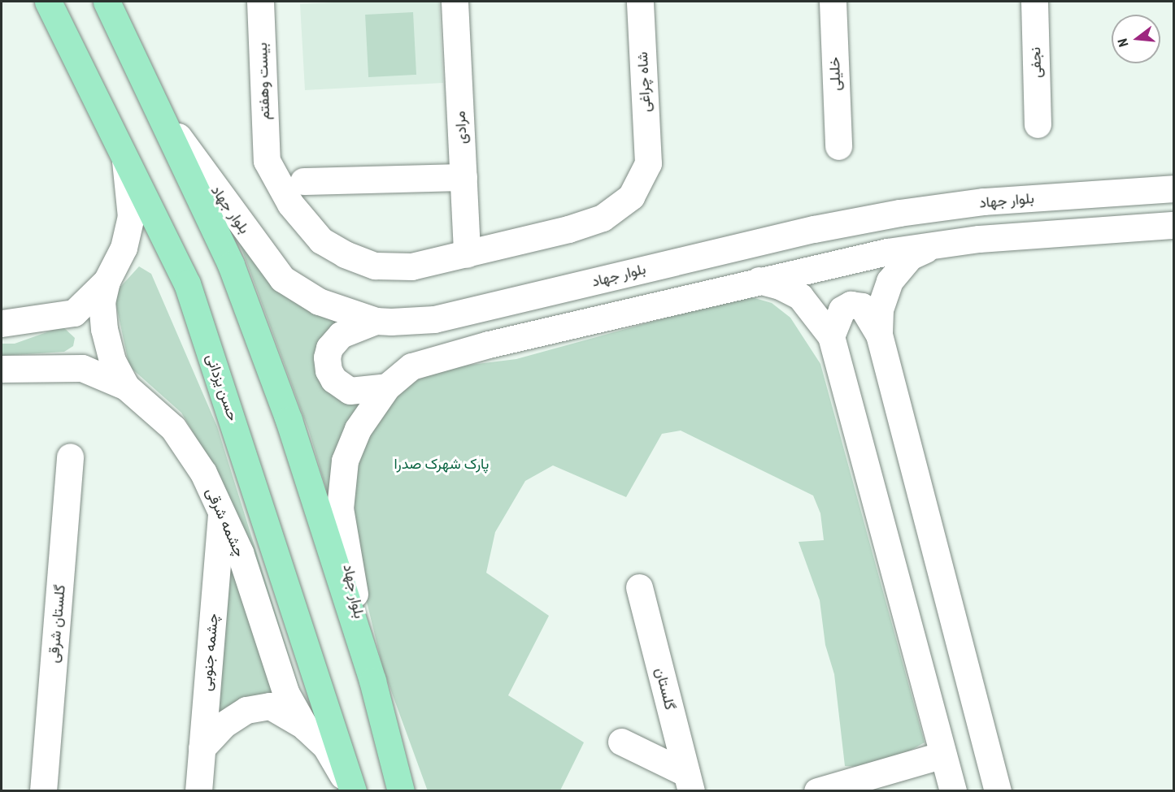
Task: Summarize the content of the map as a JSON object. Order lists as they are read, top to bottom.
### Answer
{
  "streets": {
    "main road": ["حسن یزدانی"],
    "street": [
      "نجفی",
      "خلیلی",
      "بیست وهفتم",
      "شاه چراغی",
      "مرادی",
      "بلوار جهاد",
      "چشمه شرقی",
      "گلستان شرقی",
      "چشمه جنوبی",
      "گلستان"
    ]
  },
  "crossings": [
    ["بیست وهفتم", "شاه چراغی"],
    ["بیست وهفتم", "مرادی"],
    ["شاه چراغی", "مرادی"],
    ["حسن یزدانی", "چشمه شرقی"],
    ["چشمه شرقی", "چشمه جنوبی"]
  ],
  "parks": ["پارک شهرک صدرا"],
  "north": "left"
}
